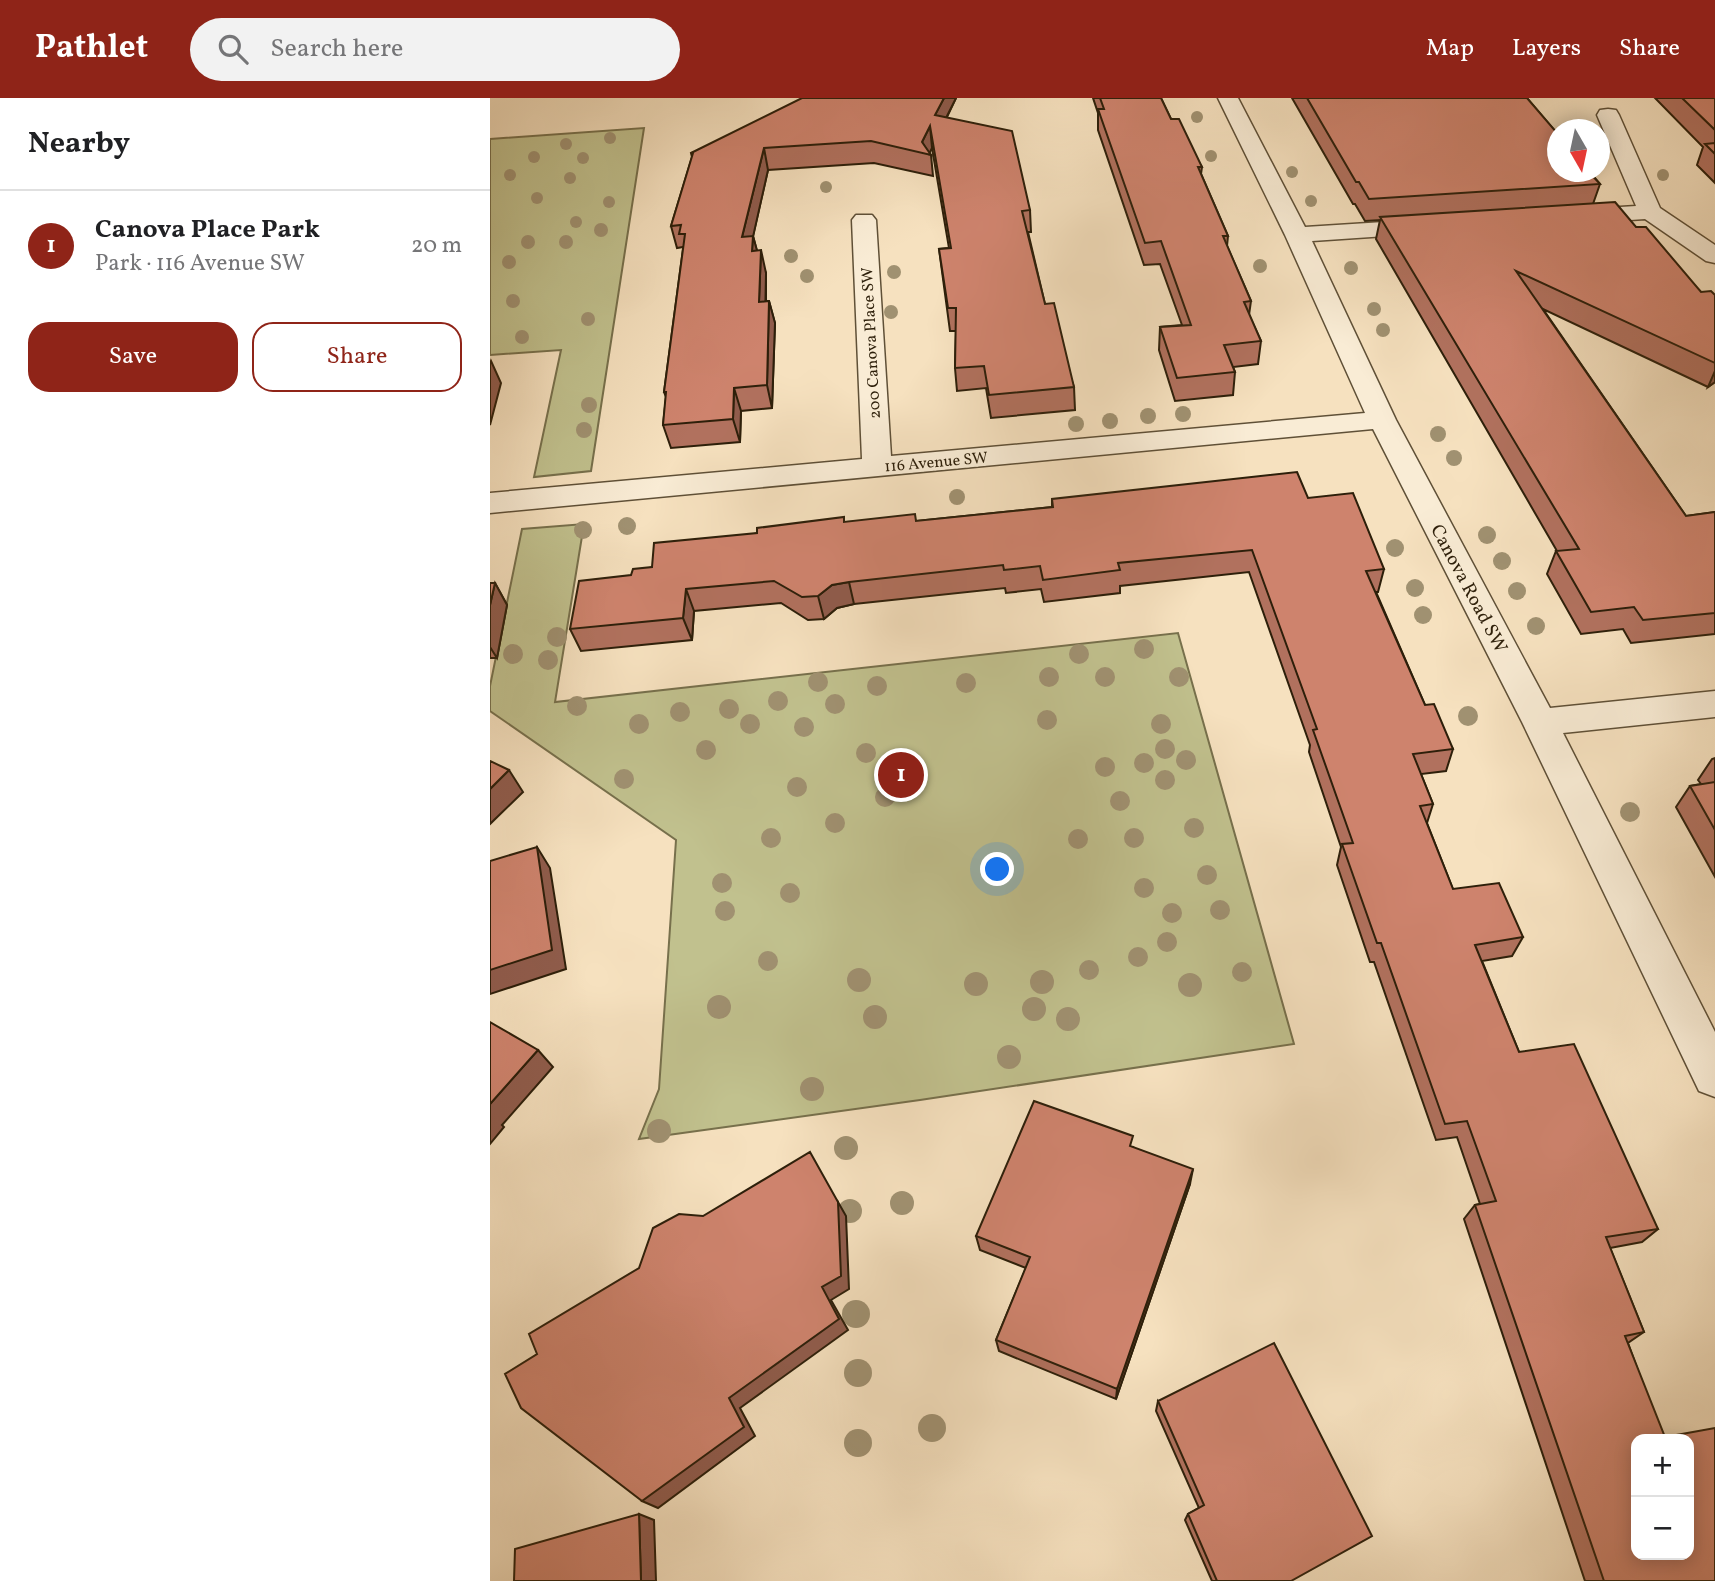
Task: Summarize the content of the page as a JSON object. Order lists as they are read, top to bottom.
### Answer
{
  "streets": {
    "street": ["200 Canova Place SW", "116 Avenue SW", "Canova Road SW"]
  },
  "crossings": [
    ["200 Canova Place SW", "116 Avenue SW"],
    ["116 Avenue SW", "Canova Road SW"]
  ],
  "north": "bottom",
  "page": {
    "header": "Pathlet",
    "search": "Search here",
    "nav": ["Map", "Layers", "Share"],
    "heading": "Nearby",
    "list": [
      {
        "mark": "1",
        "name": "Canova Place Park",
        "note": "Park · 116 Avenue SW",
        "value": "20 m"
      }
    ],
    "buttons": ["Save", "Share"],
    "pins": "1",
    "map_buttons": ["+", "−"]
  }
}
